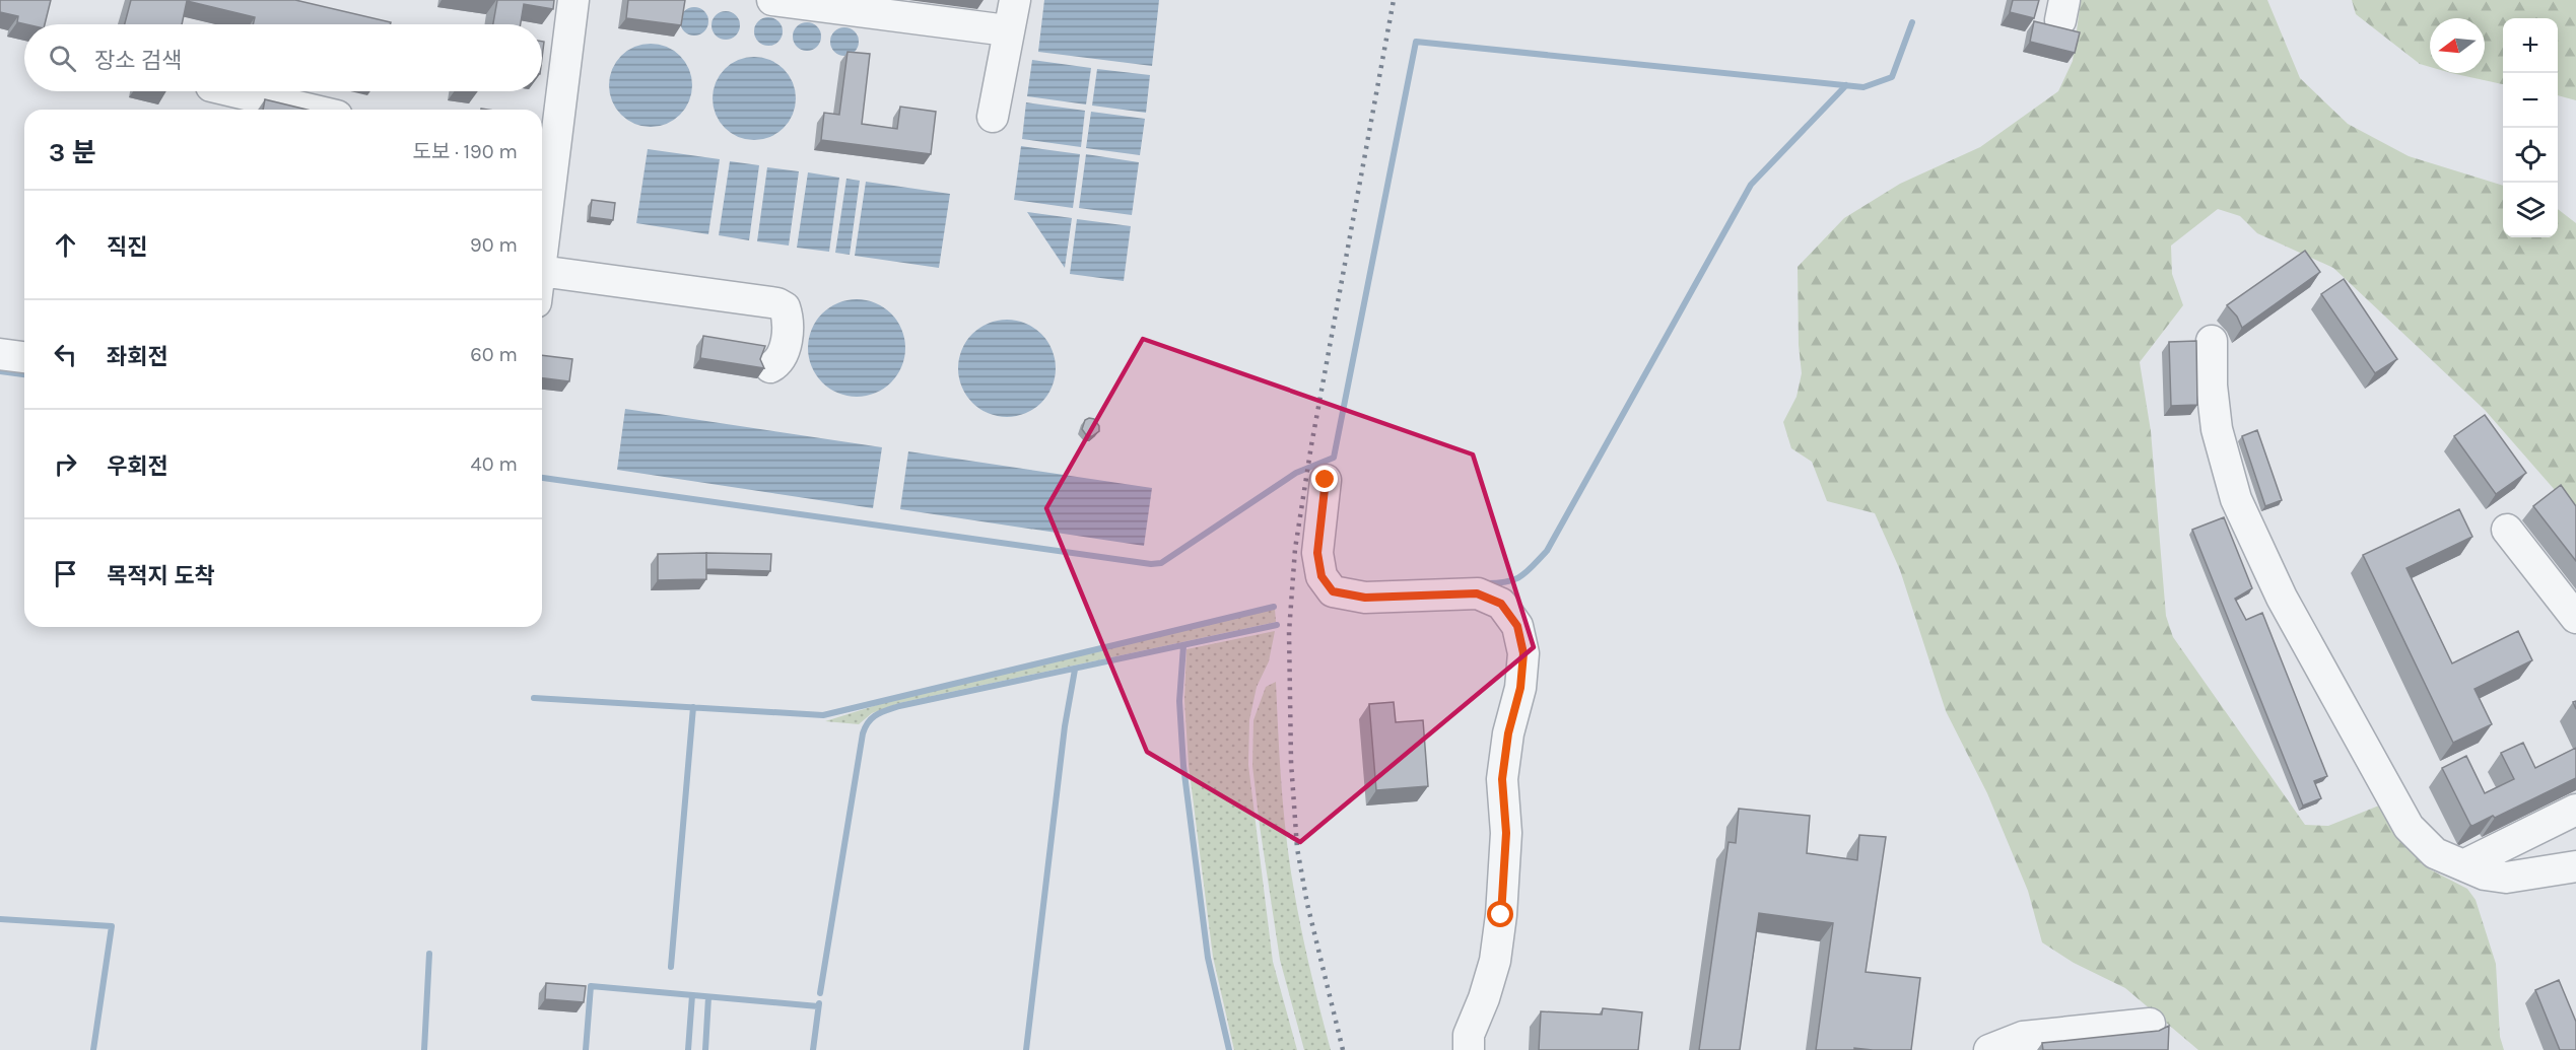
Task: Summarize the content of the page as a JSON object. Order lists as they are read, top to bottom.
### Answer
{
  "north": "left",
  "page": {
    "map_buttons": ["+", "−"],
    "search": "장소 검색",
    "heading": ["3 분", "도보 · 190 m"],
    "list": [
      ["직진", "90 m"],
      ["좌회전", "60 m"],
      ["우회전", "40 m"],
      "목적지 도착"
    ]
  }
}
